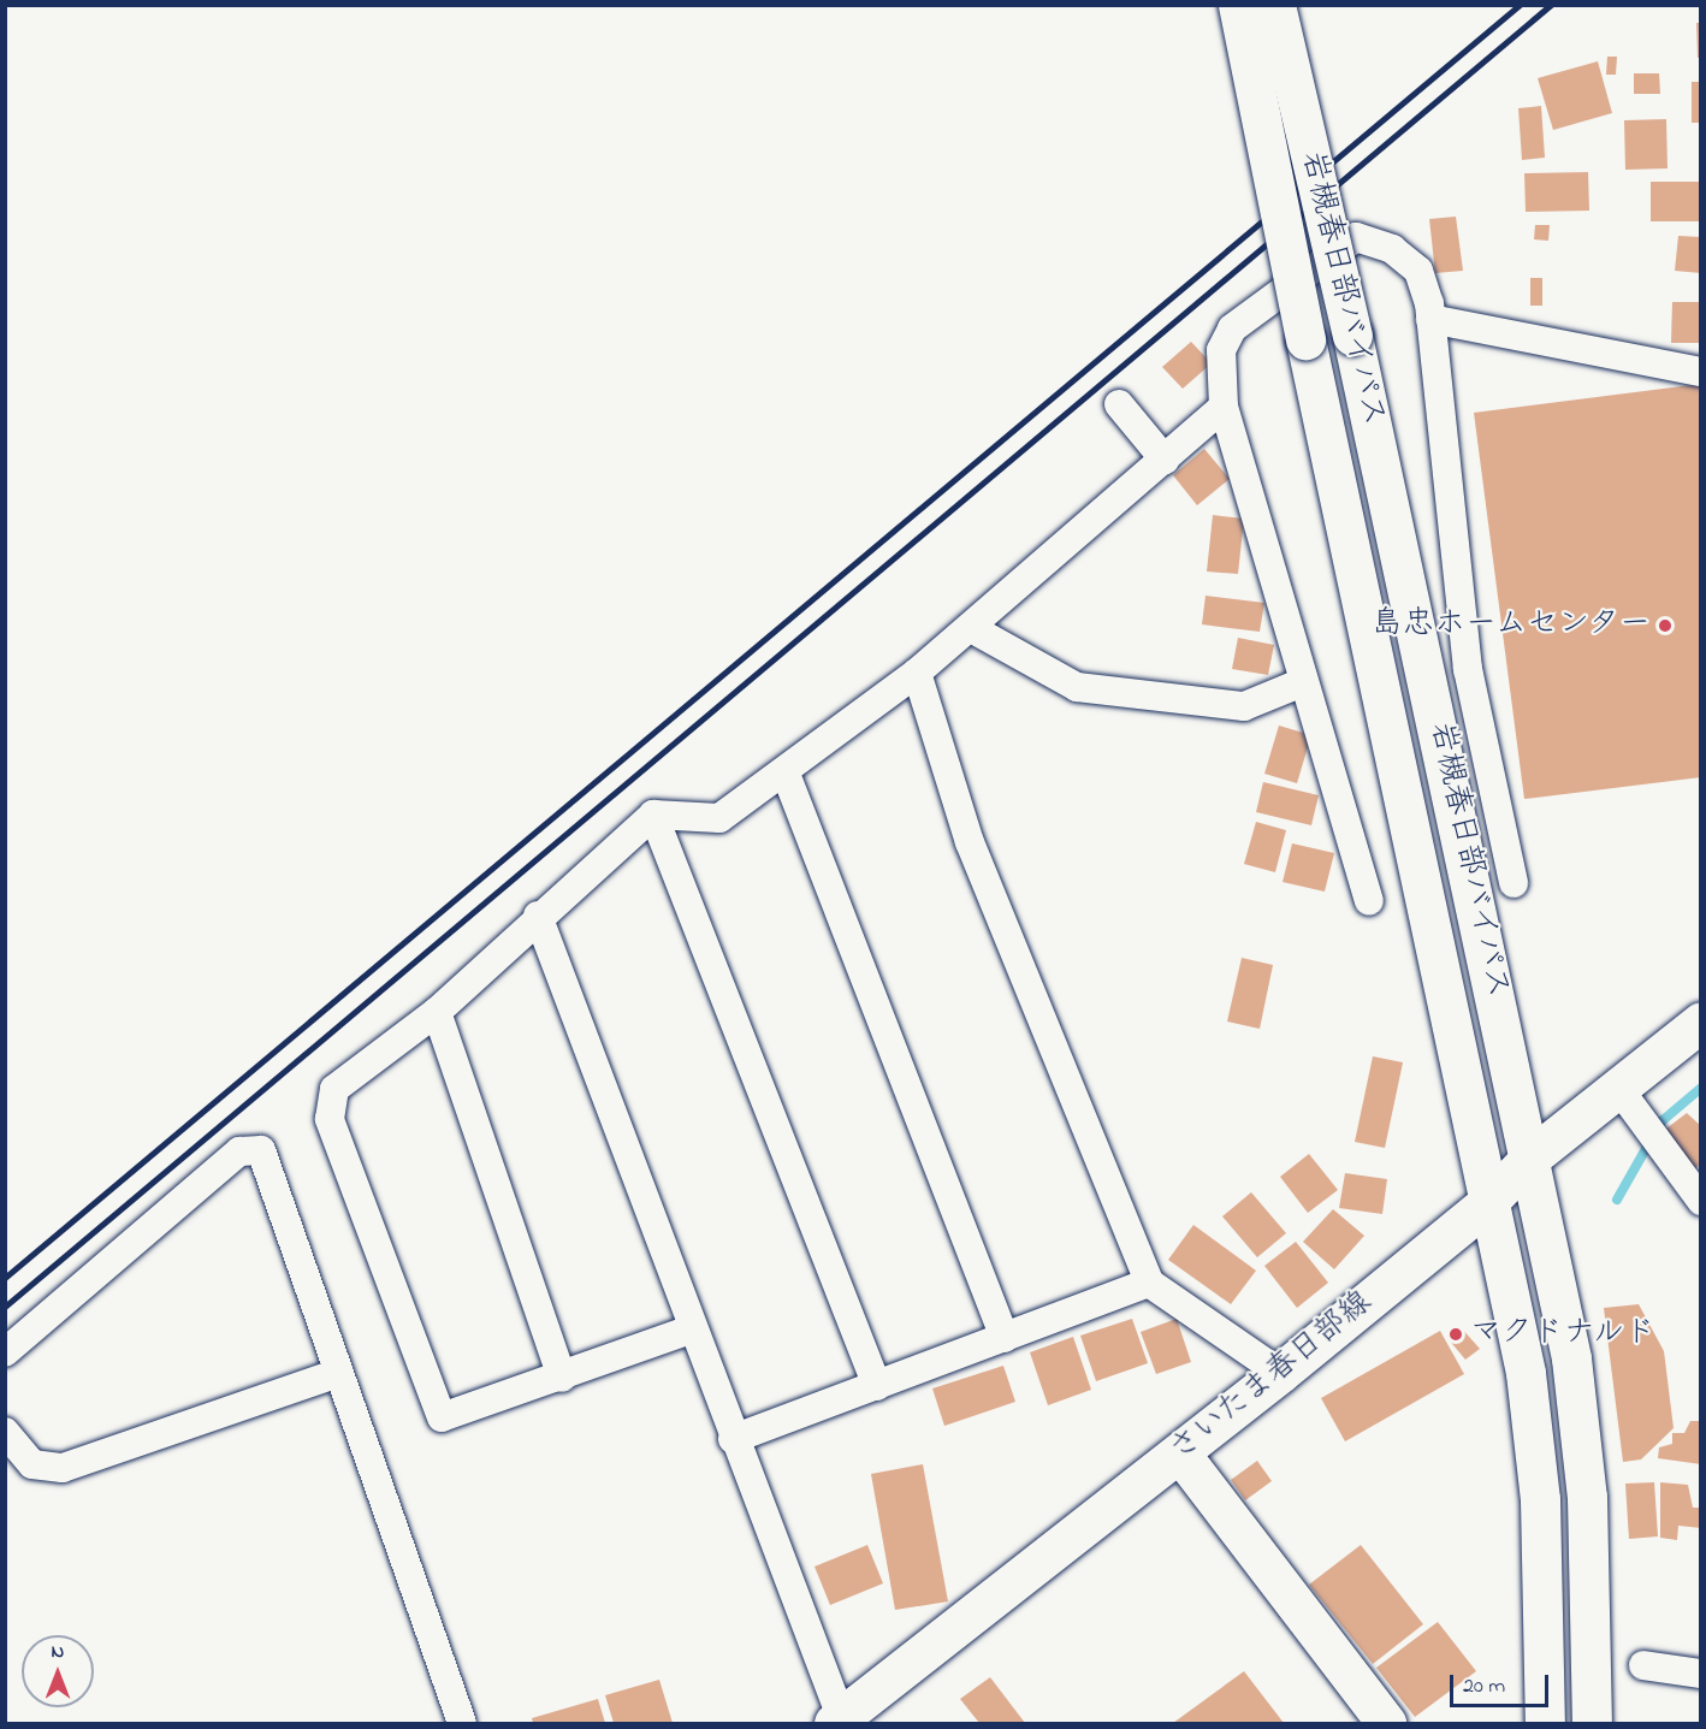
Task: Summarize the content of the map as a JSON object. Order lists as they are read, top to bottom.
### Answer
{
  "streets": {
    "main road": ["岩槻春日部バイパス", "さいたま春日部線"]
  },
  "crossings": [
    ["岩槻春日部バイパス", "さいたま春日部線"]
  ],
  "places": ["島忠ホームセンター", "マクドナルド"],
  "scale_bar": "20 m",
  "north": "top"
}
